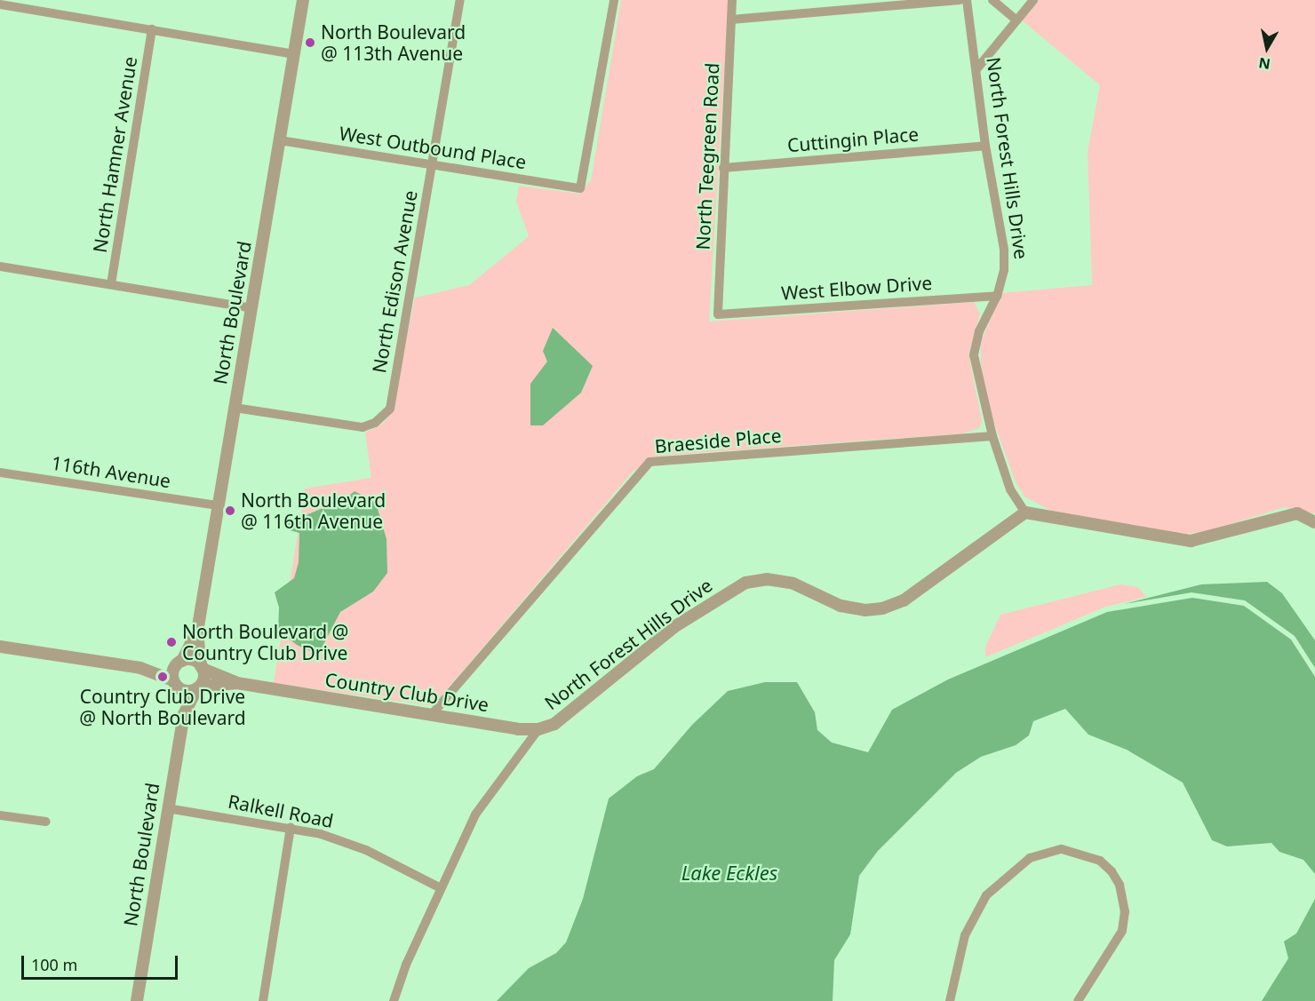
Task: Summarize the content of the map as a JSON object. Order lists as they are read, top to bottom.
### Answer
{
  "streets": {
    "street": [
      "Cuttingin Place",
      "West Outbound Place",
      "North Hamner Avenue",
      "North Teegreen Road",
      "North Forest Hills Drive",
      "North Edison Avenue",
      "West Elbow Drive",
      "North Boulevard",
      "Braeside Place",
      "116th Avenue",
      "Country Club Drive",
      "Ralkell Road"
    ]
  },
  "crossings": [
    ["Cuttingin Place", "North Teegreen Road"],
    ["Cuttingin Place", "North Forest Hills Drive"],
    ["West Outbound Place", "North Edison Avenue"],
    ["West Outbound Place", "North Boulevard"],
    ["North Teegreen Road", "West Elbow Drive"],
    ["North Forest Hills Drive", "West Elbow Drive"],
    ["North Forest Hills Drive", "Braeside Place"],
    ["North Forest Hills Drive", "Country Club Drive"],
    ["North Forest Hills Drive", "Ralkell Road"],
    ["North Edison Avenue", "North Boulevard"],
    ["North Boulevard", "116th Avenue"],
    ["North Boulevard", "Country Club Drive"],
    ["North Boulevard", "Ralkell Road"],
    ["Braeside Place", "Country Club Drive"]
  ],
  "water": ["Lake Eckles"],
  "places": [
    "North Boulevard @ 113th Avenue",
    "North Boulevard @ 116th Avenue",
    "North Boulevard @ Country Club Drive",
    "Country Club Drive @ North Boulevard"
  ],
  "scale_bar": "100 m",
  "north": "bottom"
}
